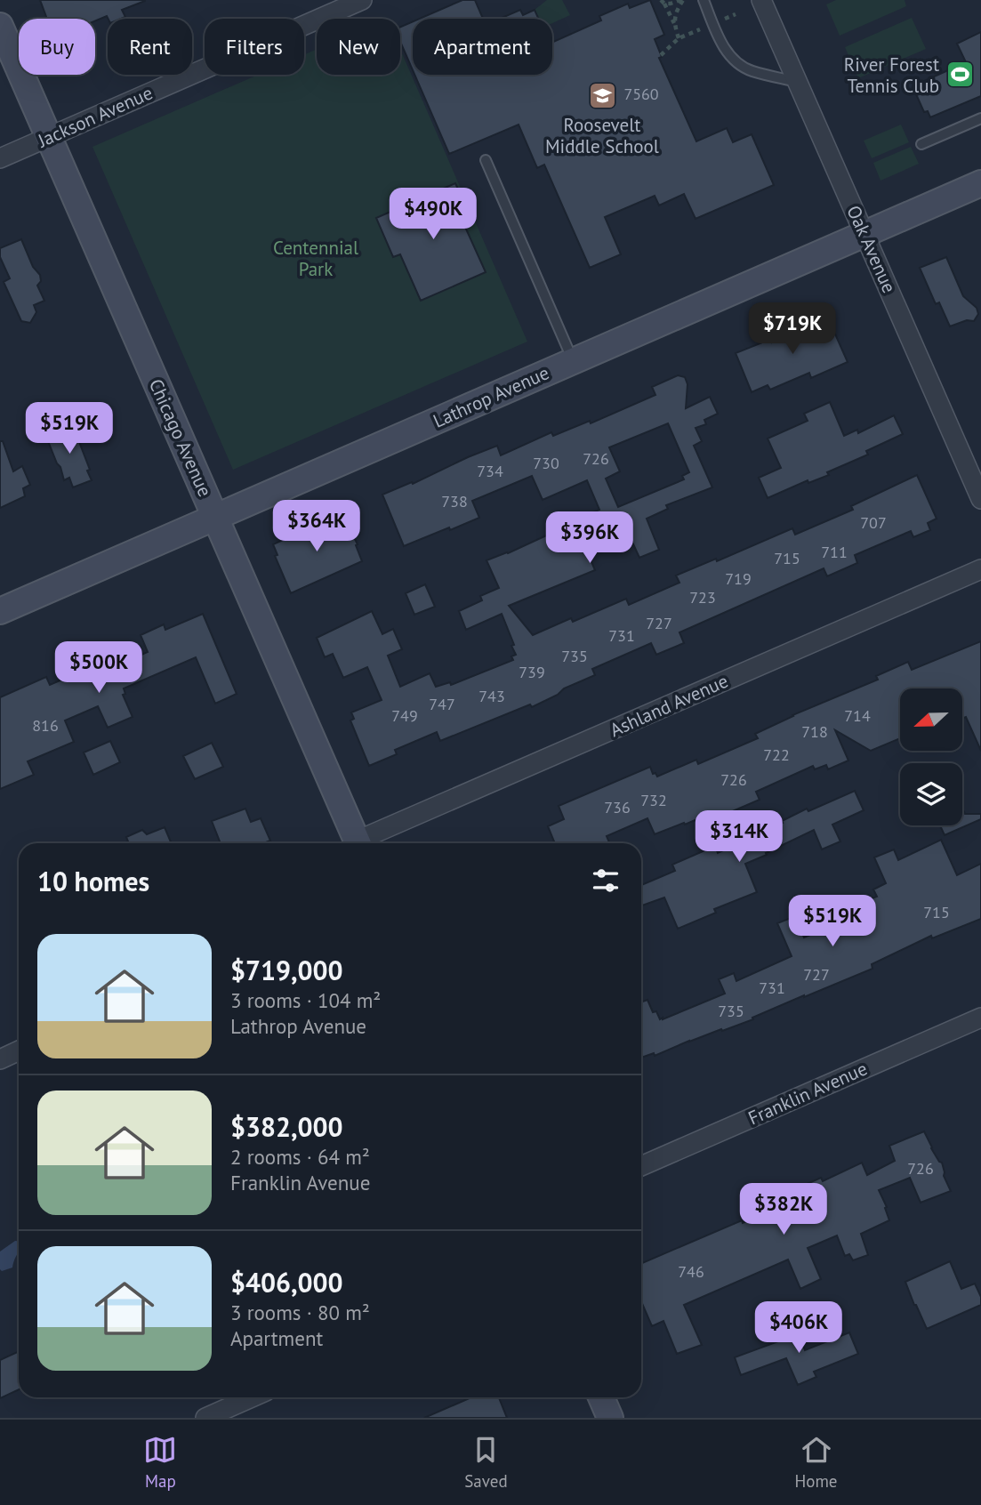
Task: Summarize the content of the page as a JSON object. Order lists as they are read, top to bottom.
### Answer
{
  "streets": {
    "street": [
      "Jackson Avenue",
      "Oak Avenue",
      "Lathrop Avenue",
      "Chicago Avenue",
      "Ashland Avenue",
      "Franklin Avenue"
    ]
  },
  "crossings": [
    ["Jackson Avenue", "Chicago Avenue"],
    ["Oak Avenue", "Lathrop Avenue"],
    ["Lathrop Avenue", "Chicago Avenue"]
  ],
  "parks": ["Centennial Park"],
  "places": {
    "sports": ["River Forest Tennis Club"],
    "school or university": ["Roosevelt Middle School"]
  },
  "house_numbers": [
    "7560",
    "726",
    "730",
    "734",
    "738",
    "707",
    "711",
    "715",
    "719",
    "723",
    "727",
    "731",
    "735",
    "739",
    "743",
    "747",
    "749",
    "714",
    "816",
    "718",
    "722",
    "726",
    "732",
    "736",
    "715",
    "727",
    "731",
    "735",
    "726",
    "746"
  ],
  "north": "left",
  "page": {
    "chip": [
      "Buy",
      "Rent",
      "Filters",
      "New",
      "Apartment"
    ],
    "price": [
      "$490K",
      "$719K",
      "$519K",
      "$364K",
      "$396K",
      "$500K",
      "$314K",
      "$519K",
      "$382K",
      "$406K"
    ],
    "heading": "10 homes",
    "list": [
      {
        "name": "$719,000",
        "note": "3 rooms · 104 m² · Lathrop Avenue"
      },
      {
        "name": "$382,000",
        "note": "2 rooms · 64 m² · Franklin Avenue"
      },
      {
        "name": "$406,000",
        "note": "3 rooms · 80 m² · Apartment"
      }
    ],
    "tabs": ["Map", "Saved", "Home"]
  }
}
